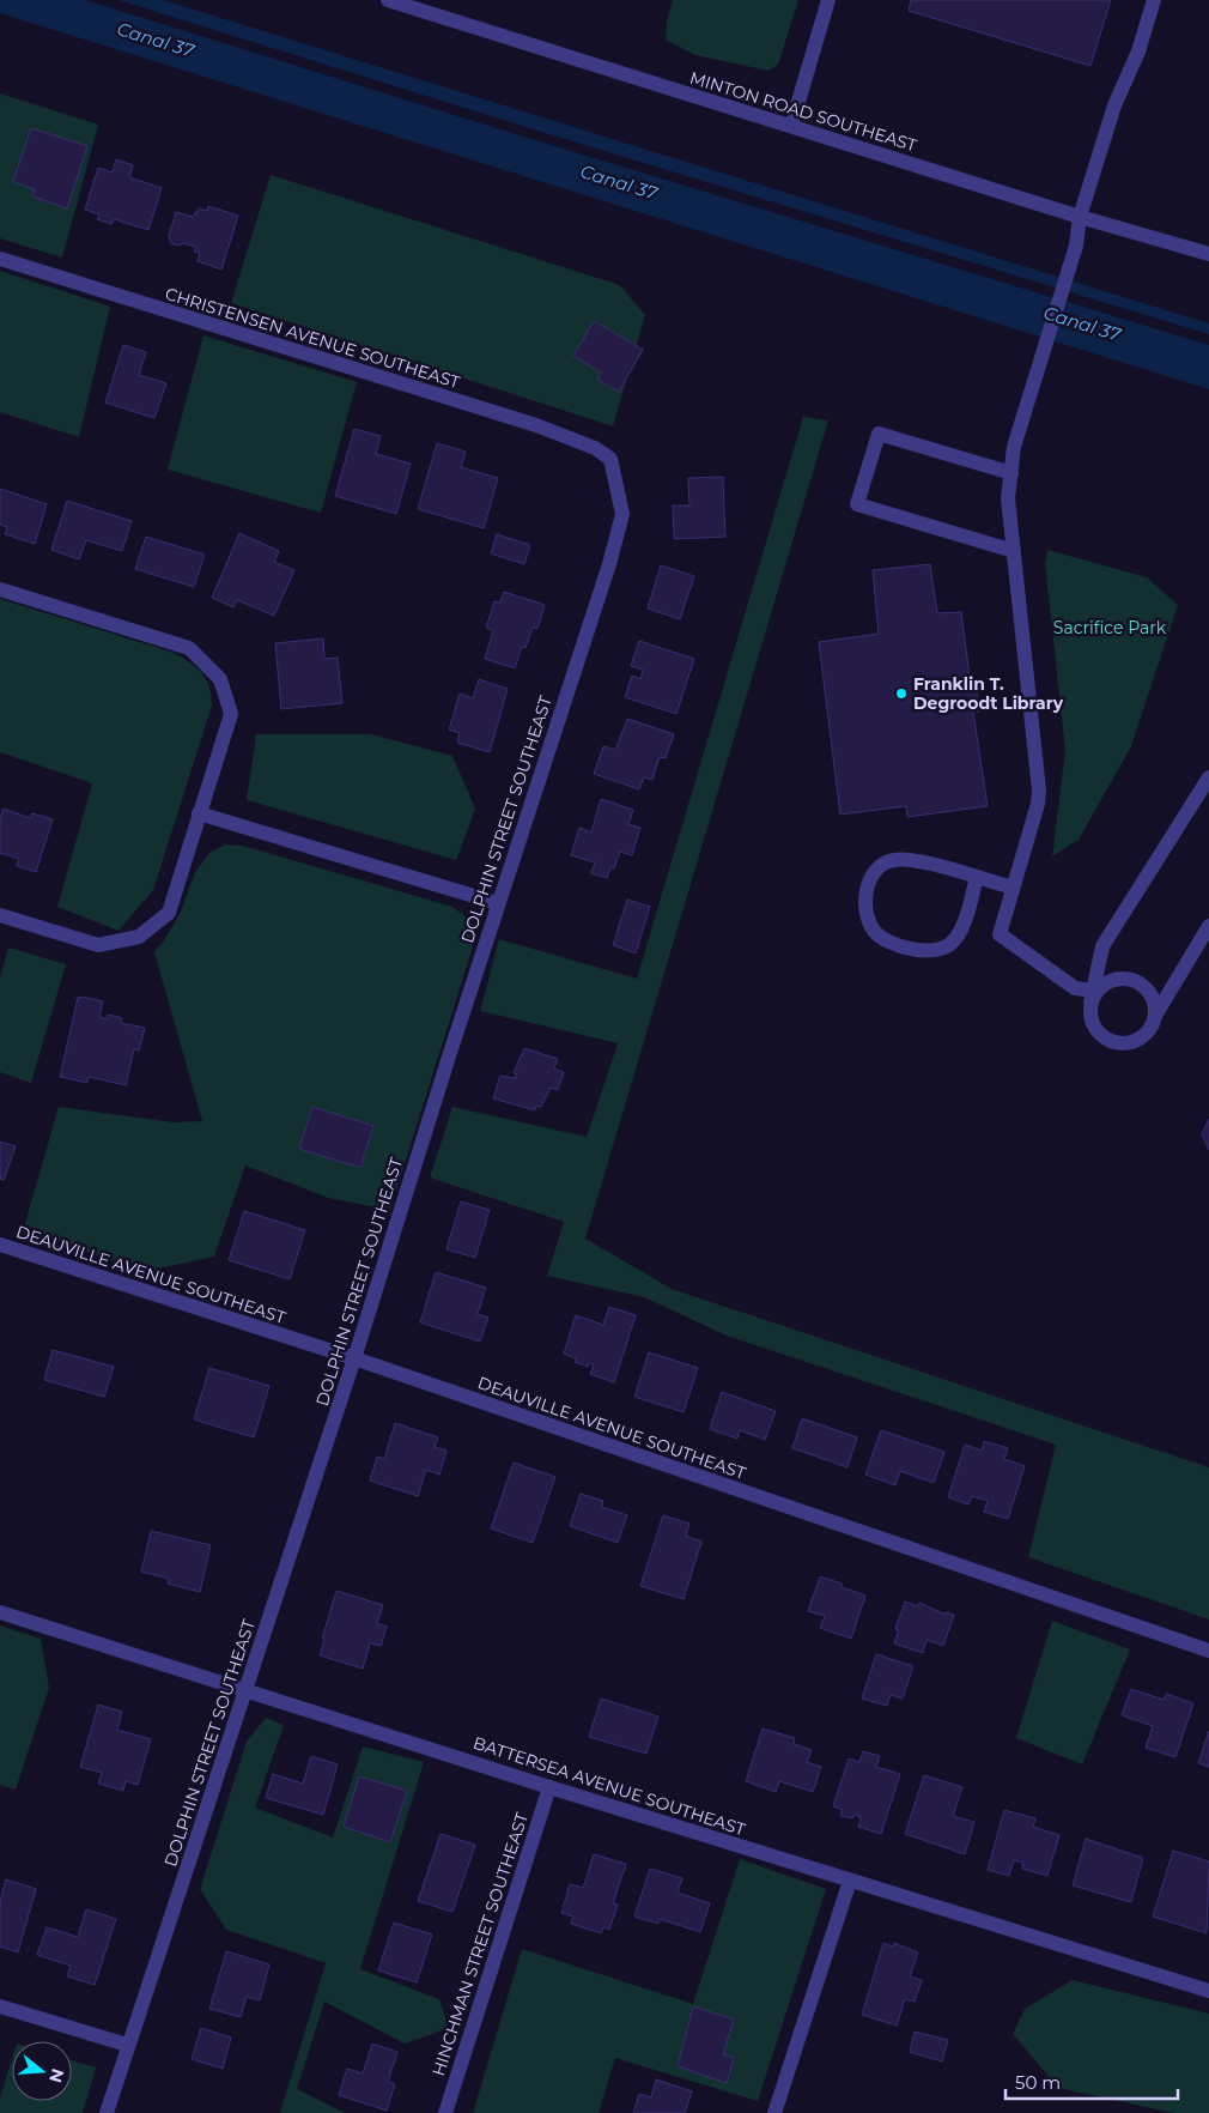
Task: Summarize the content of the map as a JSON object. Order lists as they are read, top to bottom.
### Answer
{
  "streets": {
    "street": [
      "MINTON ROAD SOUTHEAST",
      "CHRISTENSEN AVENUE SOUTHEAST",
      "DOLPHIN STREET SOUTHEAST",
      "DEAUVILLE AVENUE SOUTHEAST",
      "BATTERSEA AVENUE SOUTHEAST",
      "HINCHMAN STREET SOUTHEAST"
    ]
  },
  "crossings": [
    ["CHRISTENSEN AVENUE SOUTHEAST", "DOLPHIN STREET SOUTHEAST"],
    ["DOLPHIN STREET SOUTHEAST", "DEAUVILLE AVENUE SOUTHEAST"],
    ["DOLPHIN STREET SOUTHEAST", "BATTERSEA AVENUE SOUTHEAST"],
    ["BATTERSEA AVENUE SOUTHEAST", "HINCHMAN STREET SOUTHEAST"]
  ],
  "water": ["Canal 37"],
  "parks": ["Sacrifice Park"],
  "places": ["Franklin T. Degroodt Library"],
  "scale_bar": "50 m",
  "north": "right"
}
